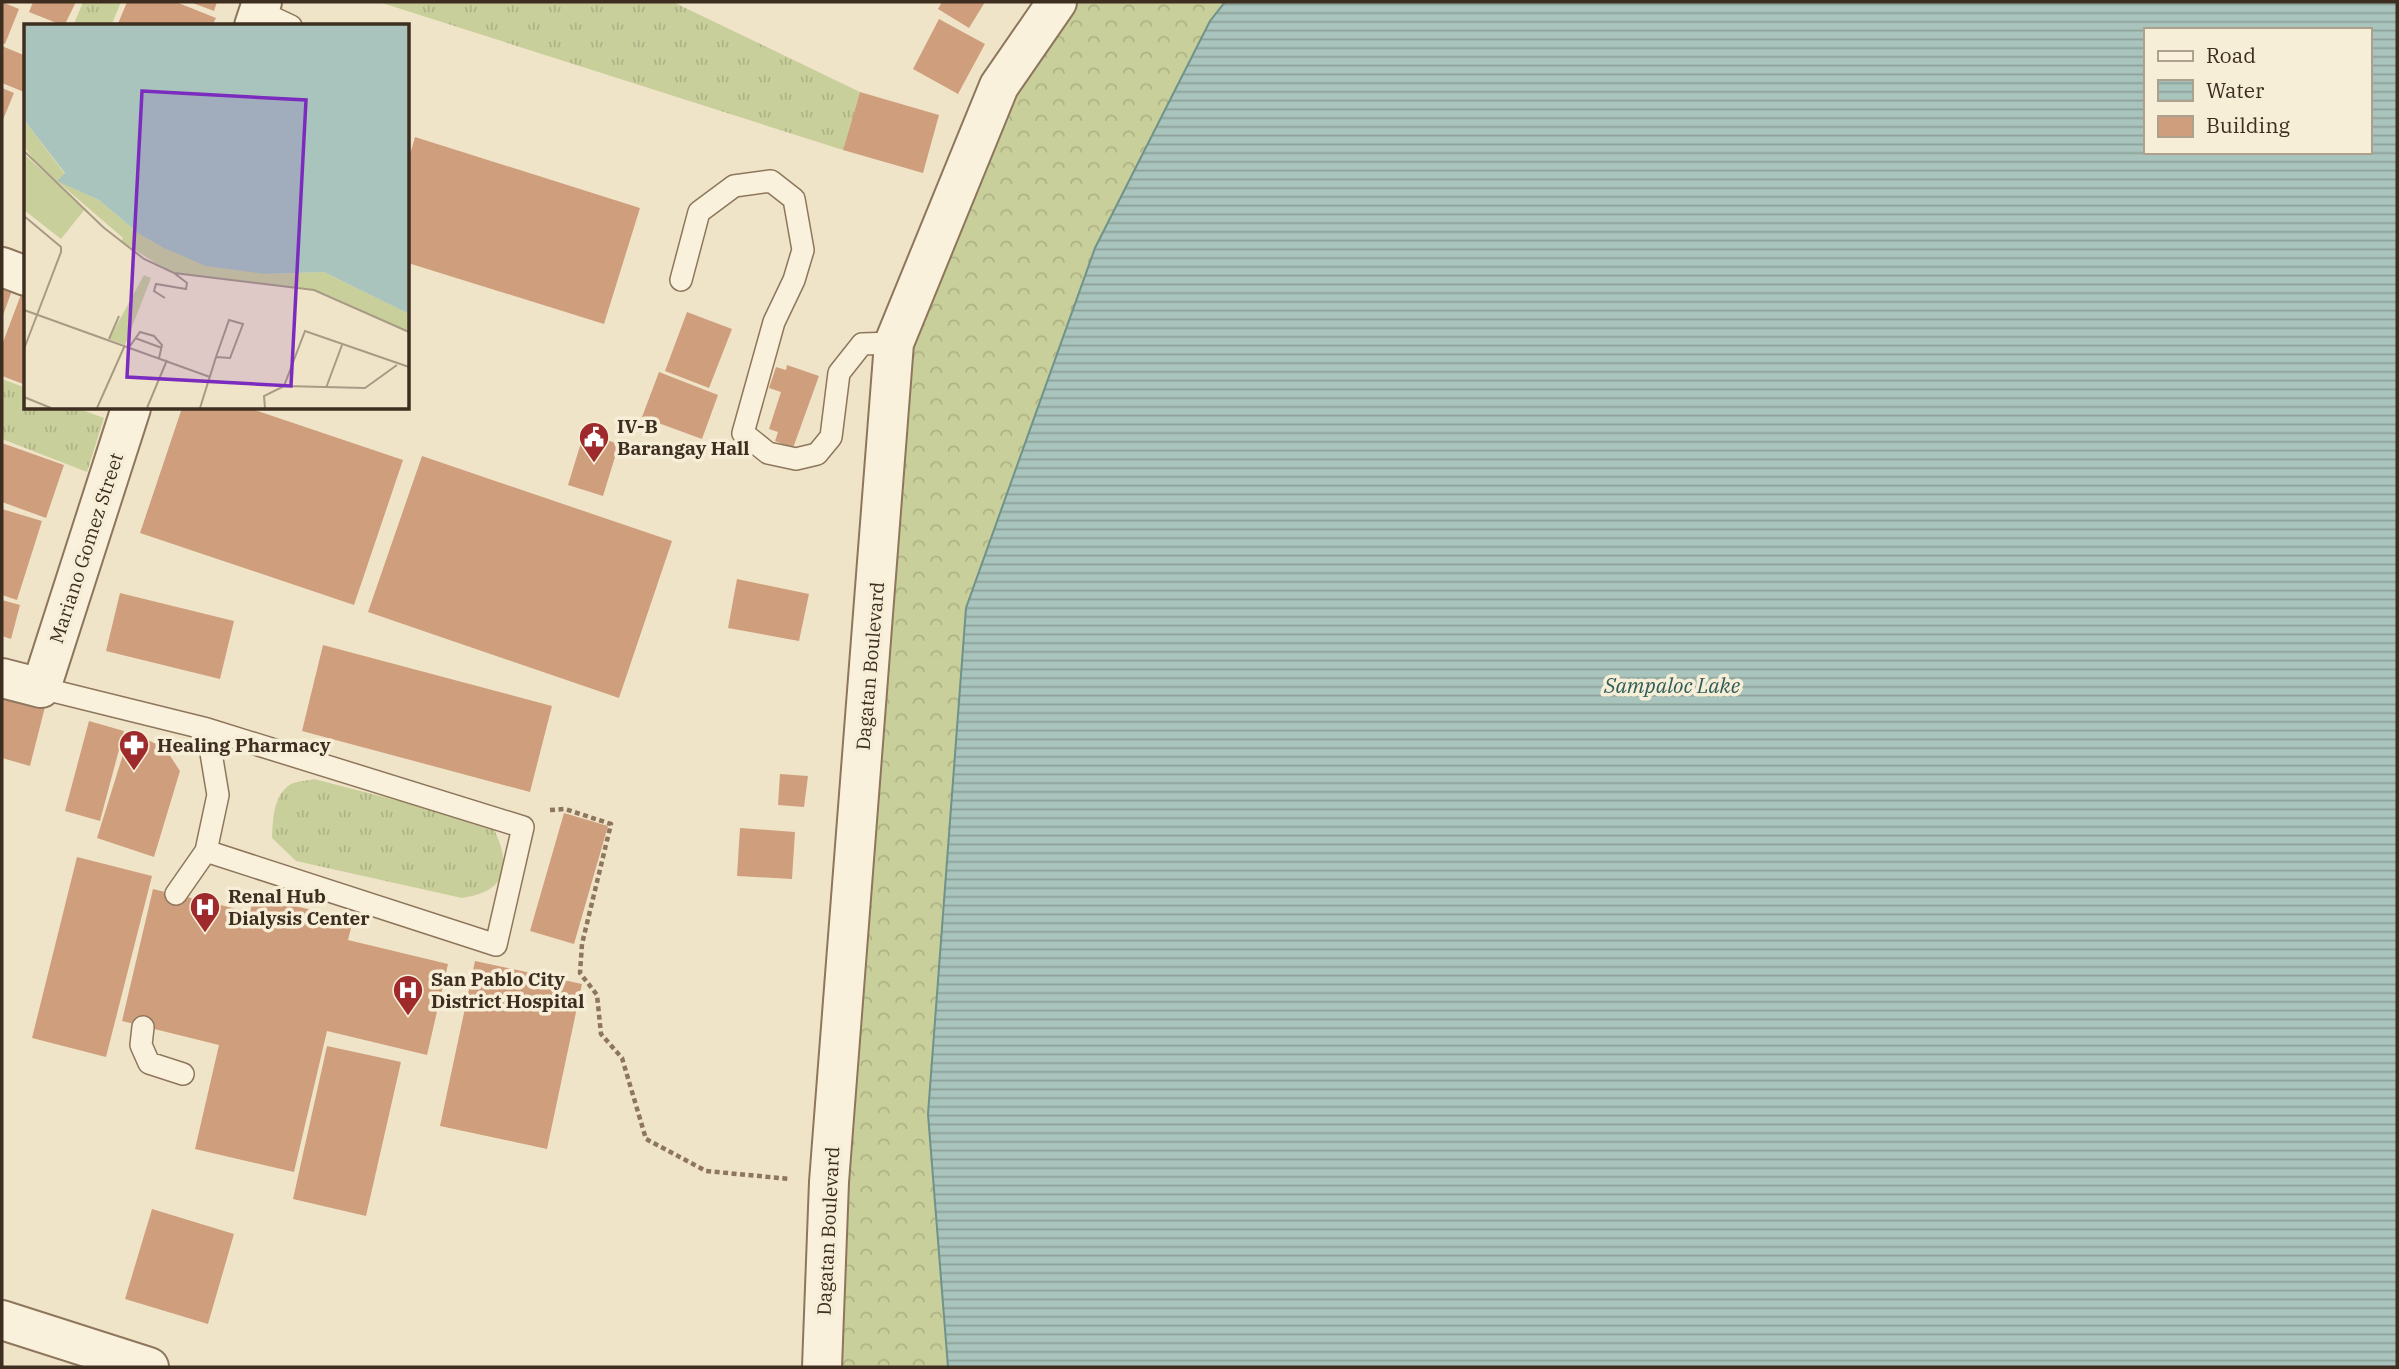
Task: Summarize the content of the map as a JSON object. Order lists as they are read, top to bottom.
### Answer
{
  "streets": {
    "street": ["Mariano Gomez Street", "Dagatan Boulevard"]
  },
  "water": ["Sampaloc Lake"],
  "places": {
    "public building": ["IV-B Barangay Hall"],
    "pharmacy": ["Healing Pharmacy"],
    "hospital": ["Renal Hub Dialysis Center", "San Pablo City District Hospital"]
  },
  "legend": ["Road", "Water", "Building"]
}
